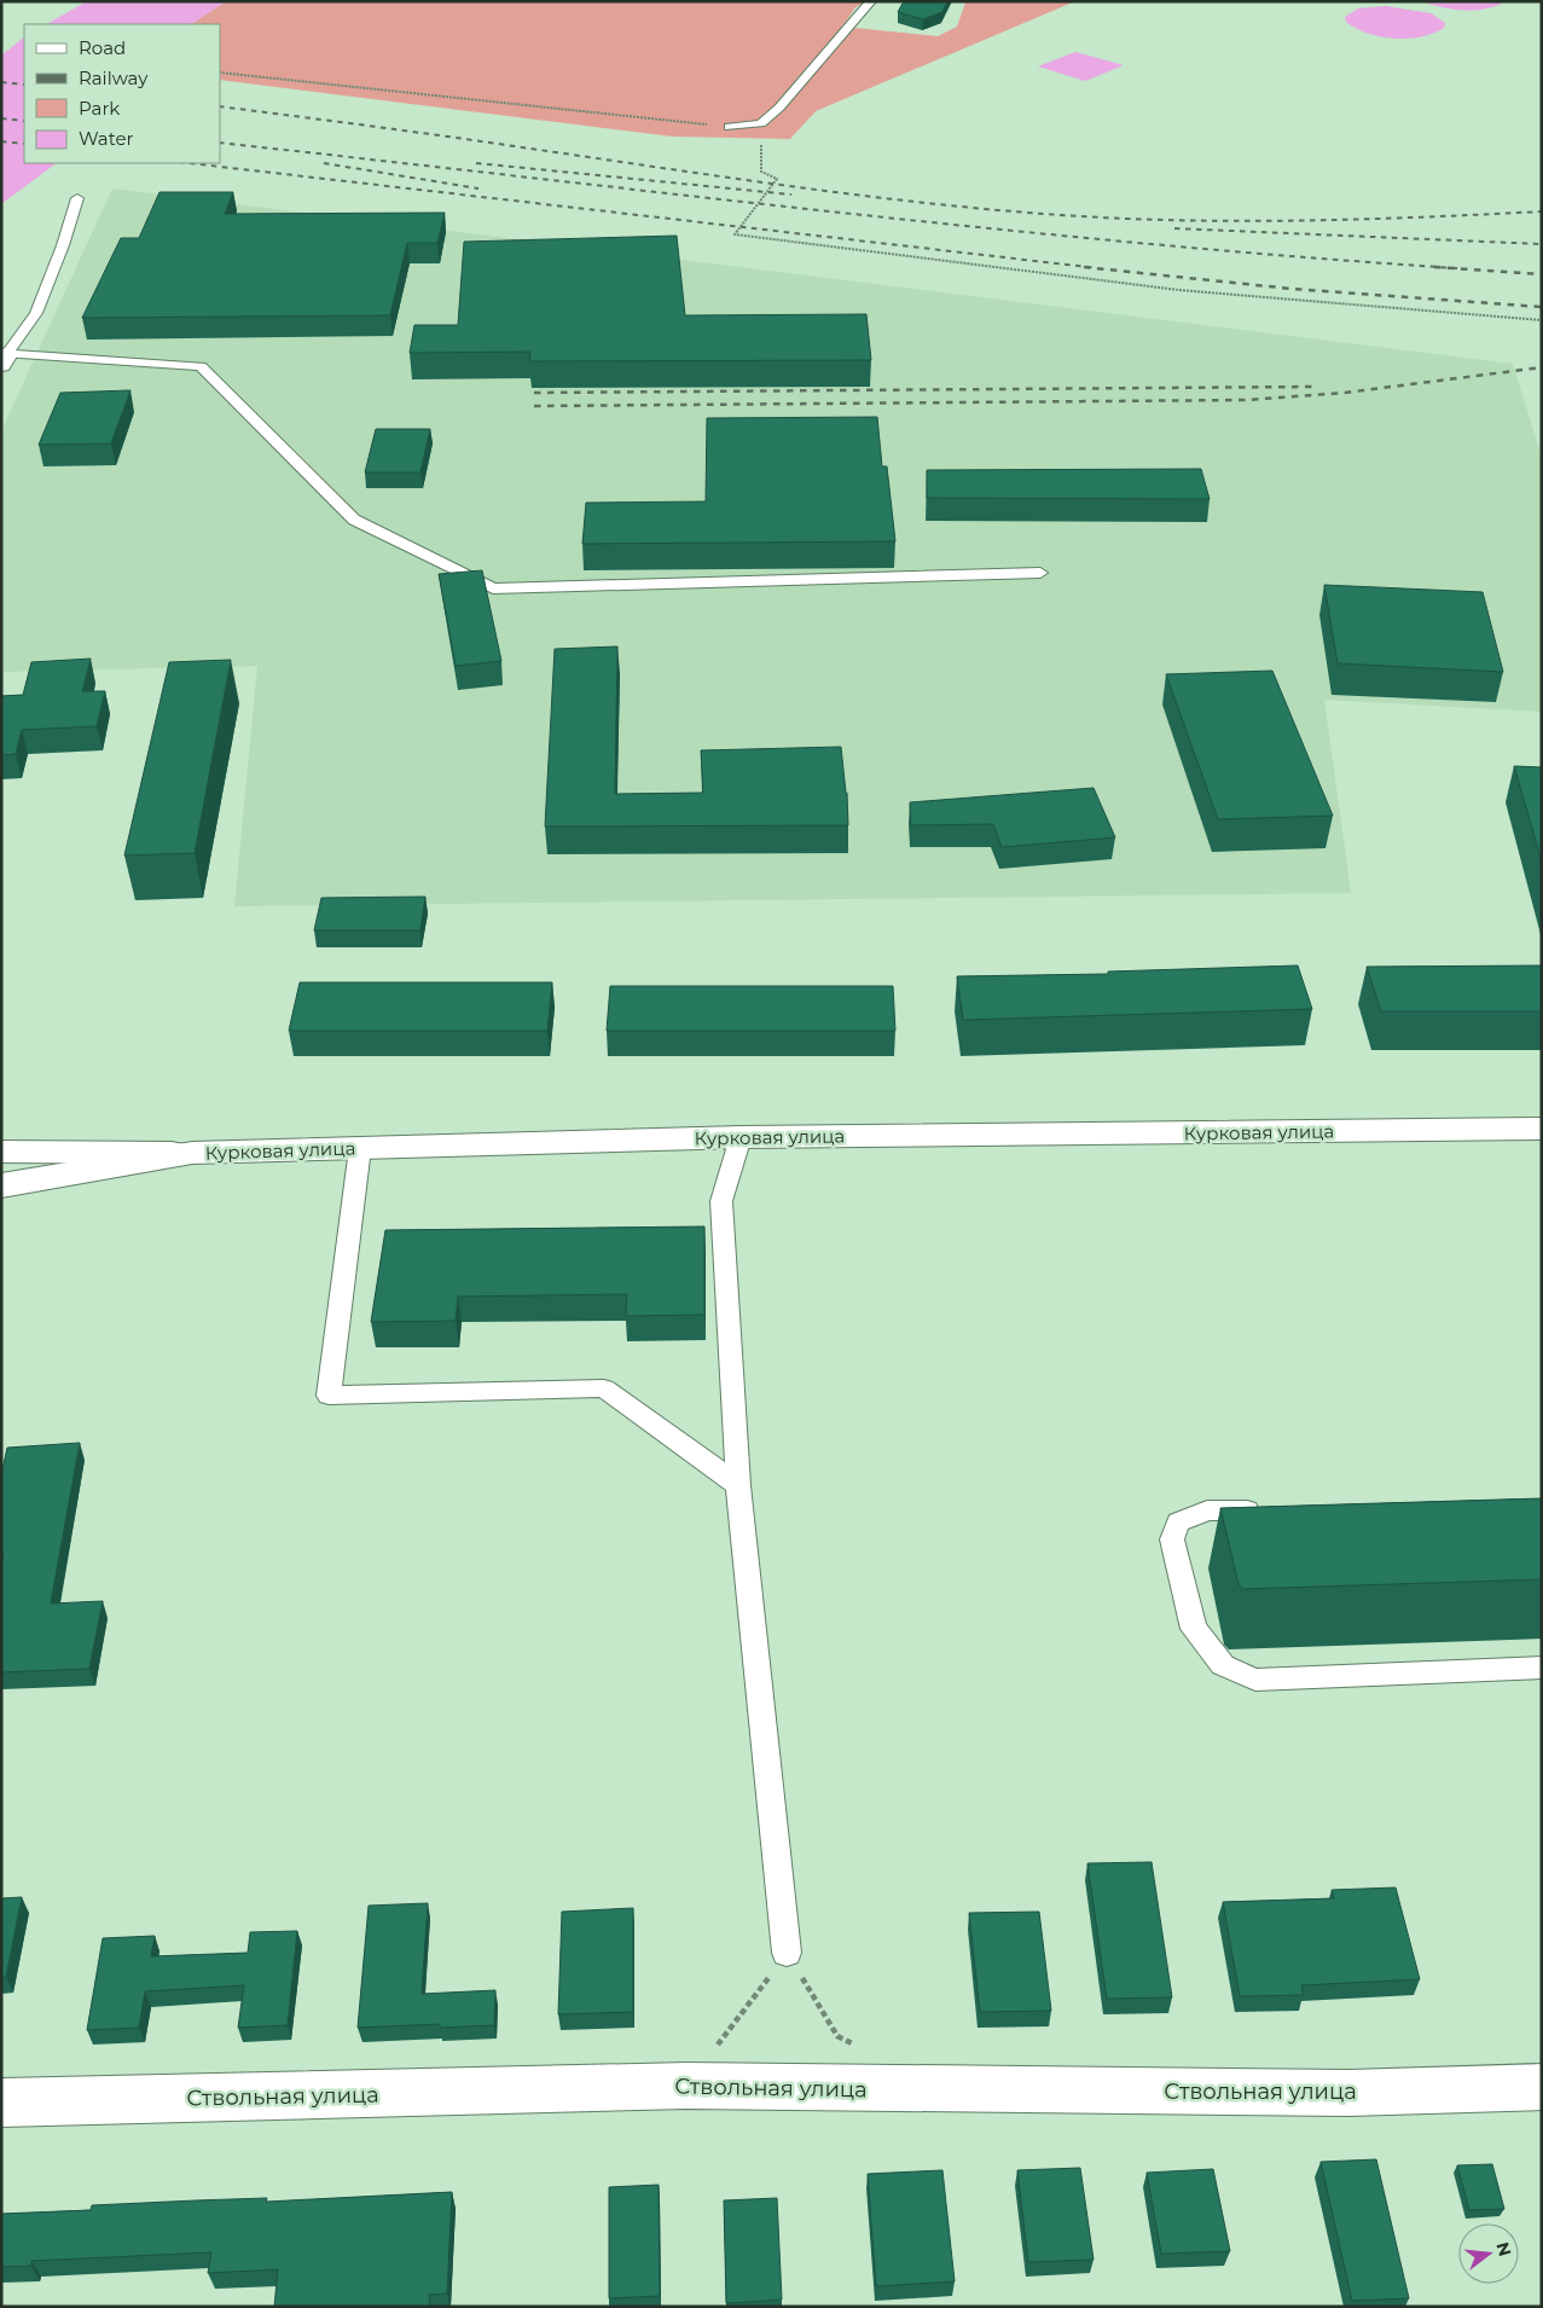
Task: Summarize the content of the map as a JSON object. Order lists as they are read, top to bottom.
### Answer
{
  "streets": {
    "main road": ["Курковая улица", "Ствольная улица"]
  },
  "legend": [
    "Road",
    "Railway",
    "Park",
    "Water"
  ],
  "north": "right"
}
